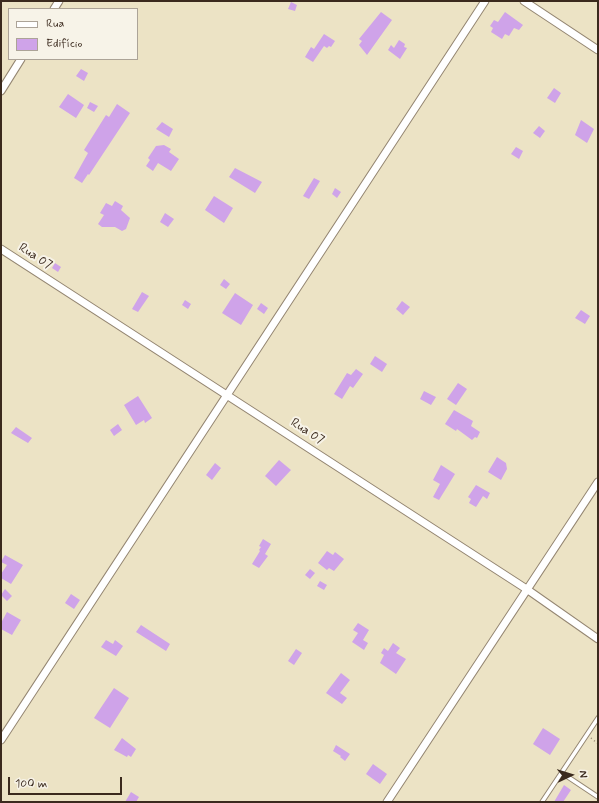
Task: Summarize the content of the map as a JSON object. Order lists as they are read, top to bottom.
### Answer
{
  "streets": {
    "street": ["Rua 07"]
  },
  "legend": ["Rua", "Edifício"],
  "scale_bar": "100 m",
  "north": "right"
}
